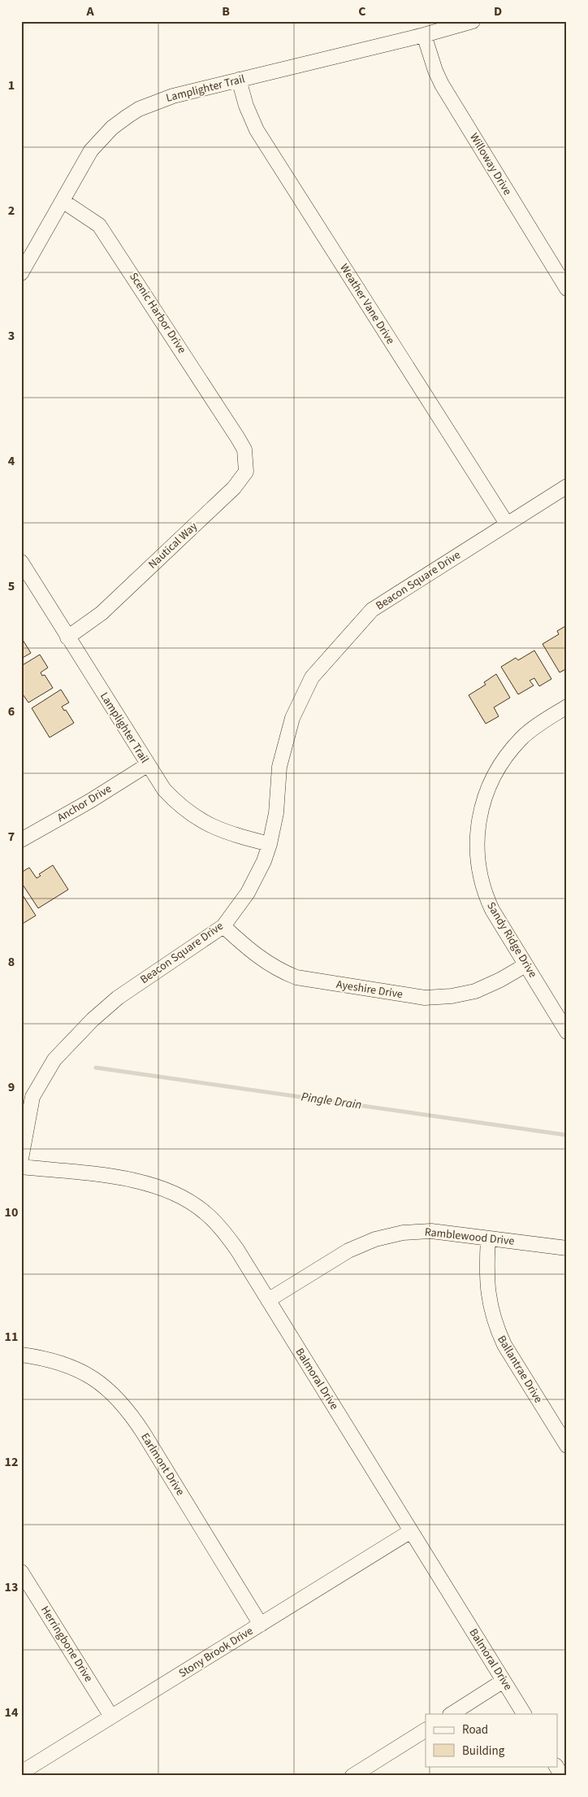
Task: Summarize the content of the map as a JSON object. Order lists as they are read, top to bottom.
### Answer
{
  "streets": {
    "street": [
      "Lamplighter Trail",
      "Willoway Drive",
      "Weather Vane Drive",
      "Scenic Harbor Drive",
      "Nautical Way",
      "Beacon Square Drive",
      "Anchor Drive",
      "Sandy Ridge Drive",
      "Ayeshire Drive",
      "Ramblewood Drive",
      "Ballantrae Drive",
      "Balmoral Drive",
      "Earlmont Drive",
      "Herringbone Drive",
      "Stony Brook Drive"
    ]
  },
  "crossings": [
    ["Lamplighter Trail", "Willoway Drive"],
    ["Lamplighter Trail", "Weather Vane Drive"],
    ["Lamplighter Trail", "Scenic Harbor Drive"],
    ["Lamplighter Trail", "Nautical Way"],
    ["Lamplighter Trail", "Beacon Square Drive"],
    ["Lamplighter Trail", "Anchor Drive"],
    ["Weather Vane Drive", "Beacon Square Drive"],
    ["Scenic Harbor Drive", "Nautical Way"],
    ["Beacon Square Drive", "Ayeshire Drive"],
    ["Sandy Ridge Drive", "Ayeshire Drive"],
    ["Ramblewood Drive", "Ballantrae Drive"],
    ["Ramblewood Drive", "Balmoral Drive"],
    ["Balmoral Drive", "Stony Brook Drive"],
    ["Earlmont Drive", "Stony Brook Drive"],
    ["Herringbone Drive", "Stony Brook Drive"]
  ],
  "water": ["Pingle Drain"],
  "legend": ["Road", "Building"],
  "grid": {
    "columns": [
      "A",
      "B",
      "C",
      "D"
    ],
    "rows": [
      "1",
      "2",
      "3",
      "4",
      "5",
      "6",
      "7",
      "8",
      "9",
      "10",
      "11",
      "12",
      "13",
      "14"
    ]
  }
}
